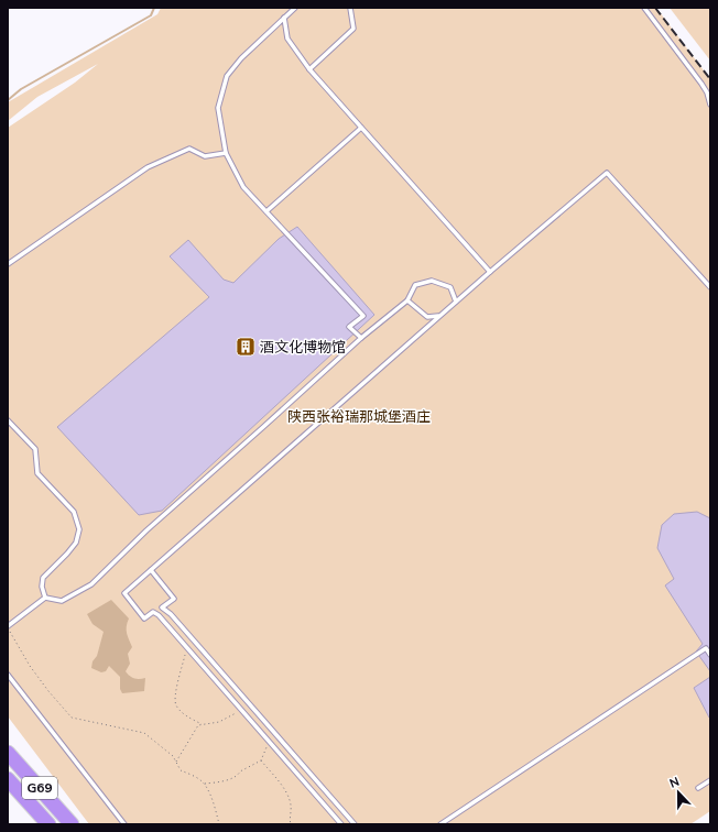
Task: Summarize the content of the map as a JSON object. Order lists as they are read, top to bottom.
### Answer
{
  "streets": {
    "highway": ["G69"]
  },
  "parks": ["陕西张裕瑞那城堡酒庄"],
  "places": {
    "building": ["酒文化博物馆"]
  },
  "north": "top"
}
